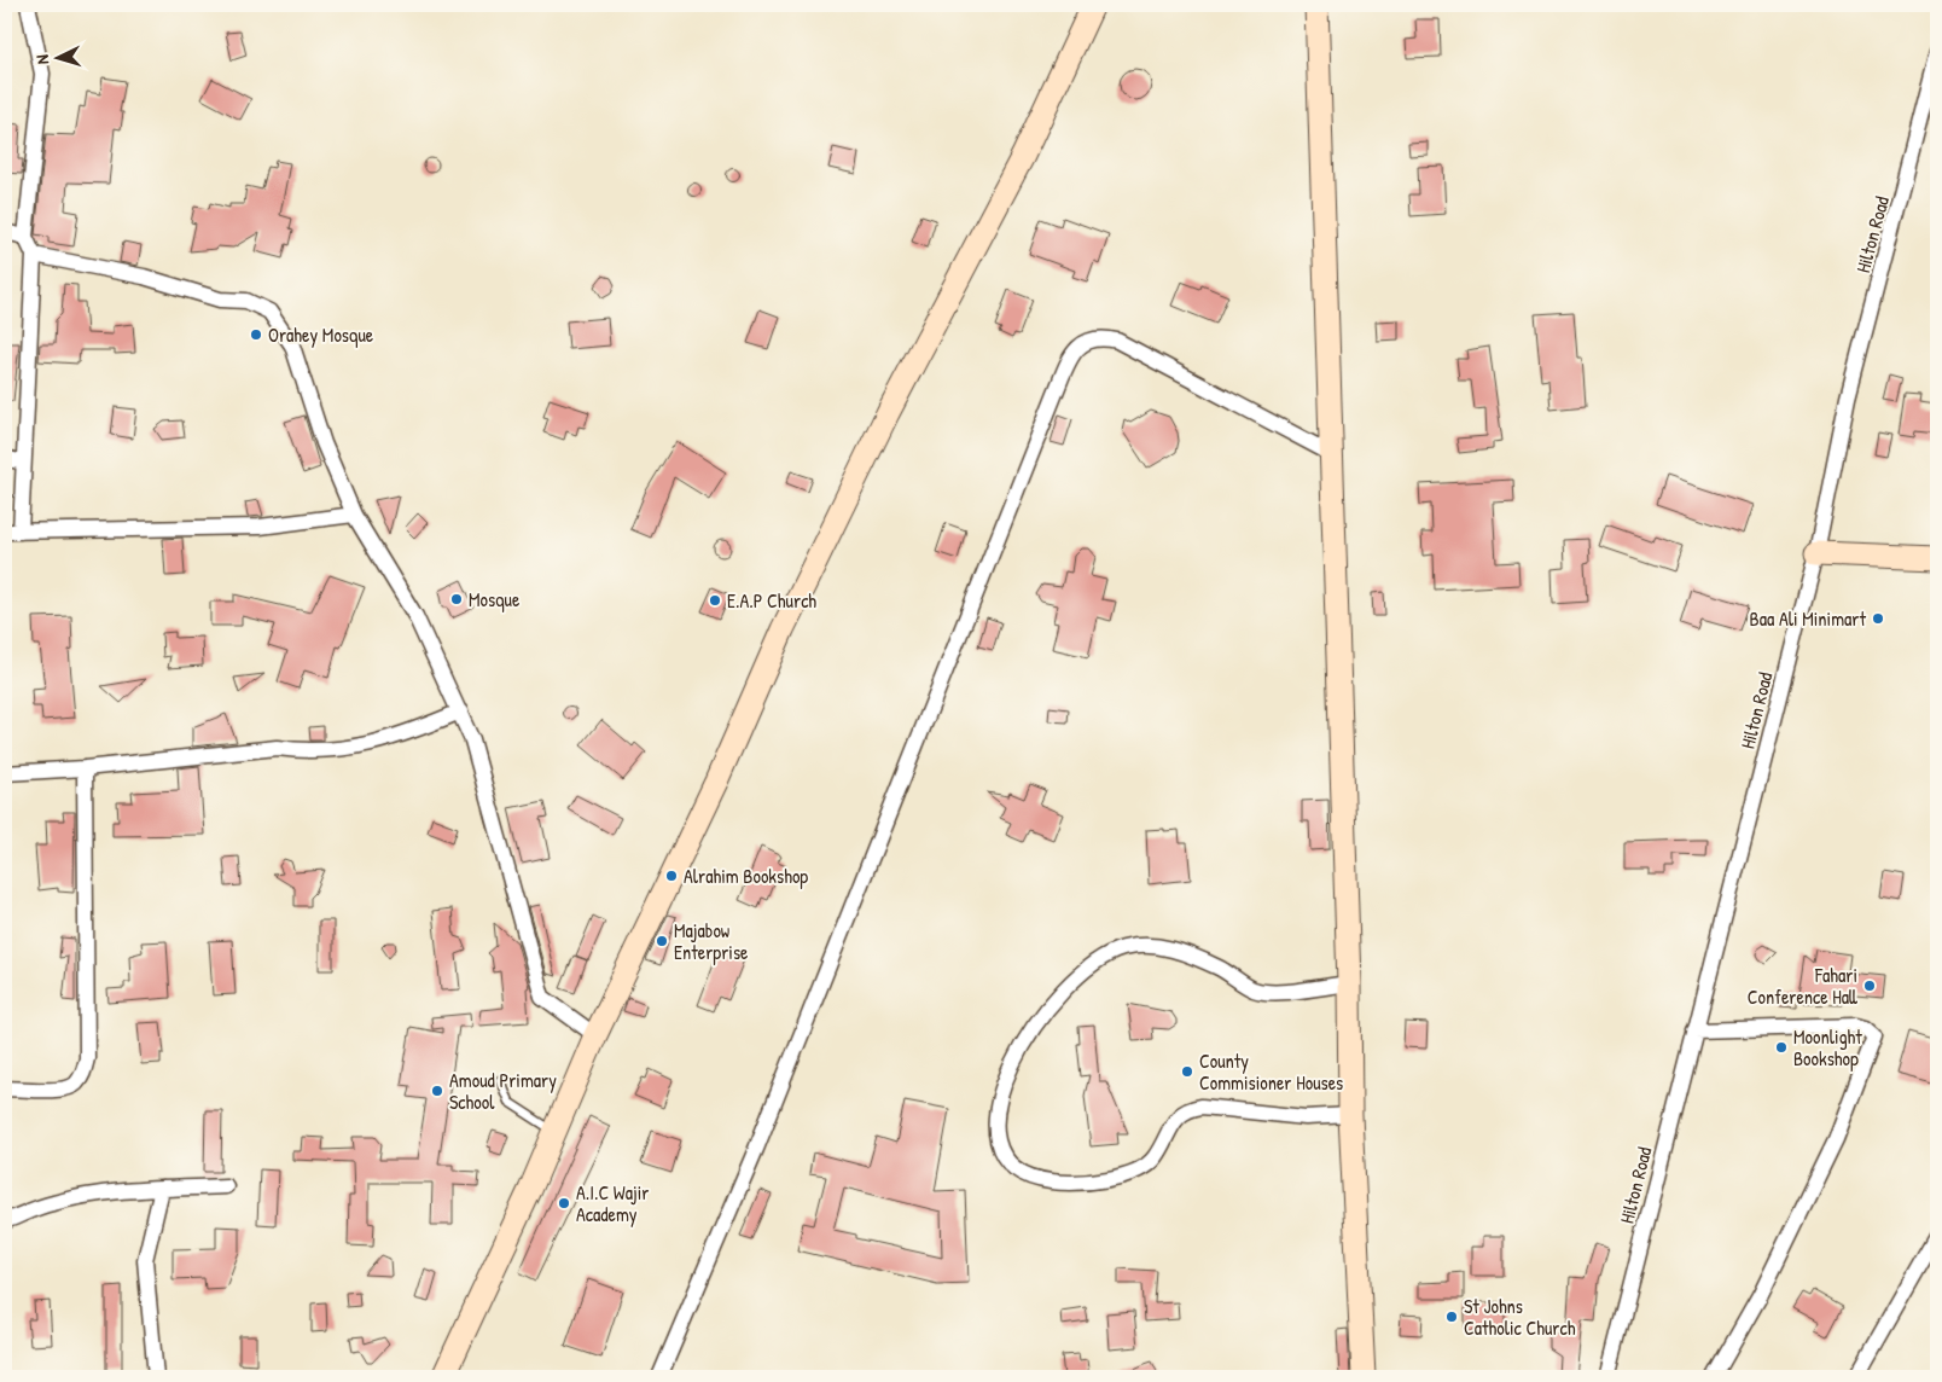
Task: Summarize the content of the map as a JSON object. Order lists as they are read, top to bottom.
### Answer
{
  "streets": {
    "street": ["Hilton Road"]
  },
  "places": [
    "Orahey Mosque",
    "Mosque",
    "E.A.P Church",
    "Baa Ali Minimart",
    "Alrahim Bookshop",
    "Majabow Enterprise",
    "Fahari Conference Hall",
    "Moonlight Bookshop",
    "County Commisioner Houses",
    "Amoud Primary School",
    "A.I.C Wajir Academy",
    "St Johns Catholic Church"
  ],
  "north": "left"
}
